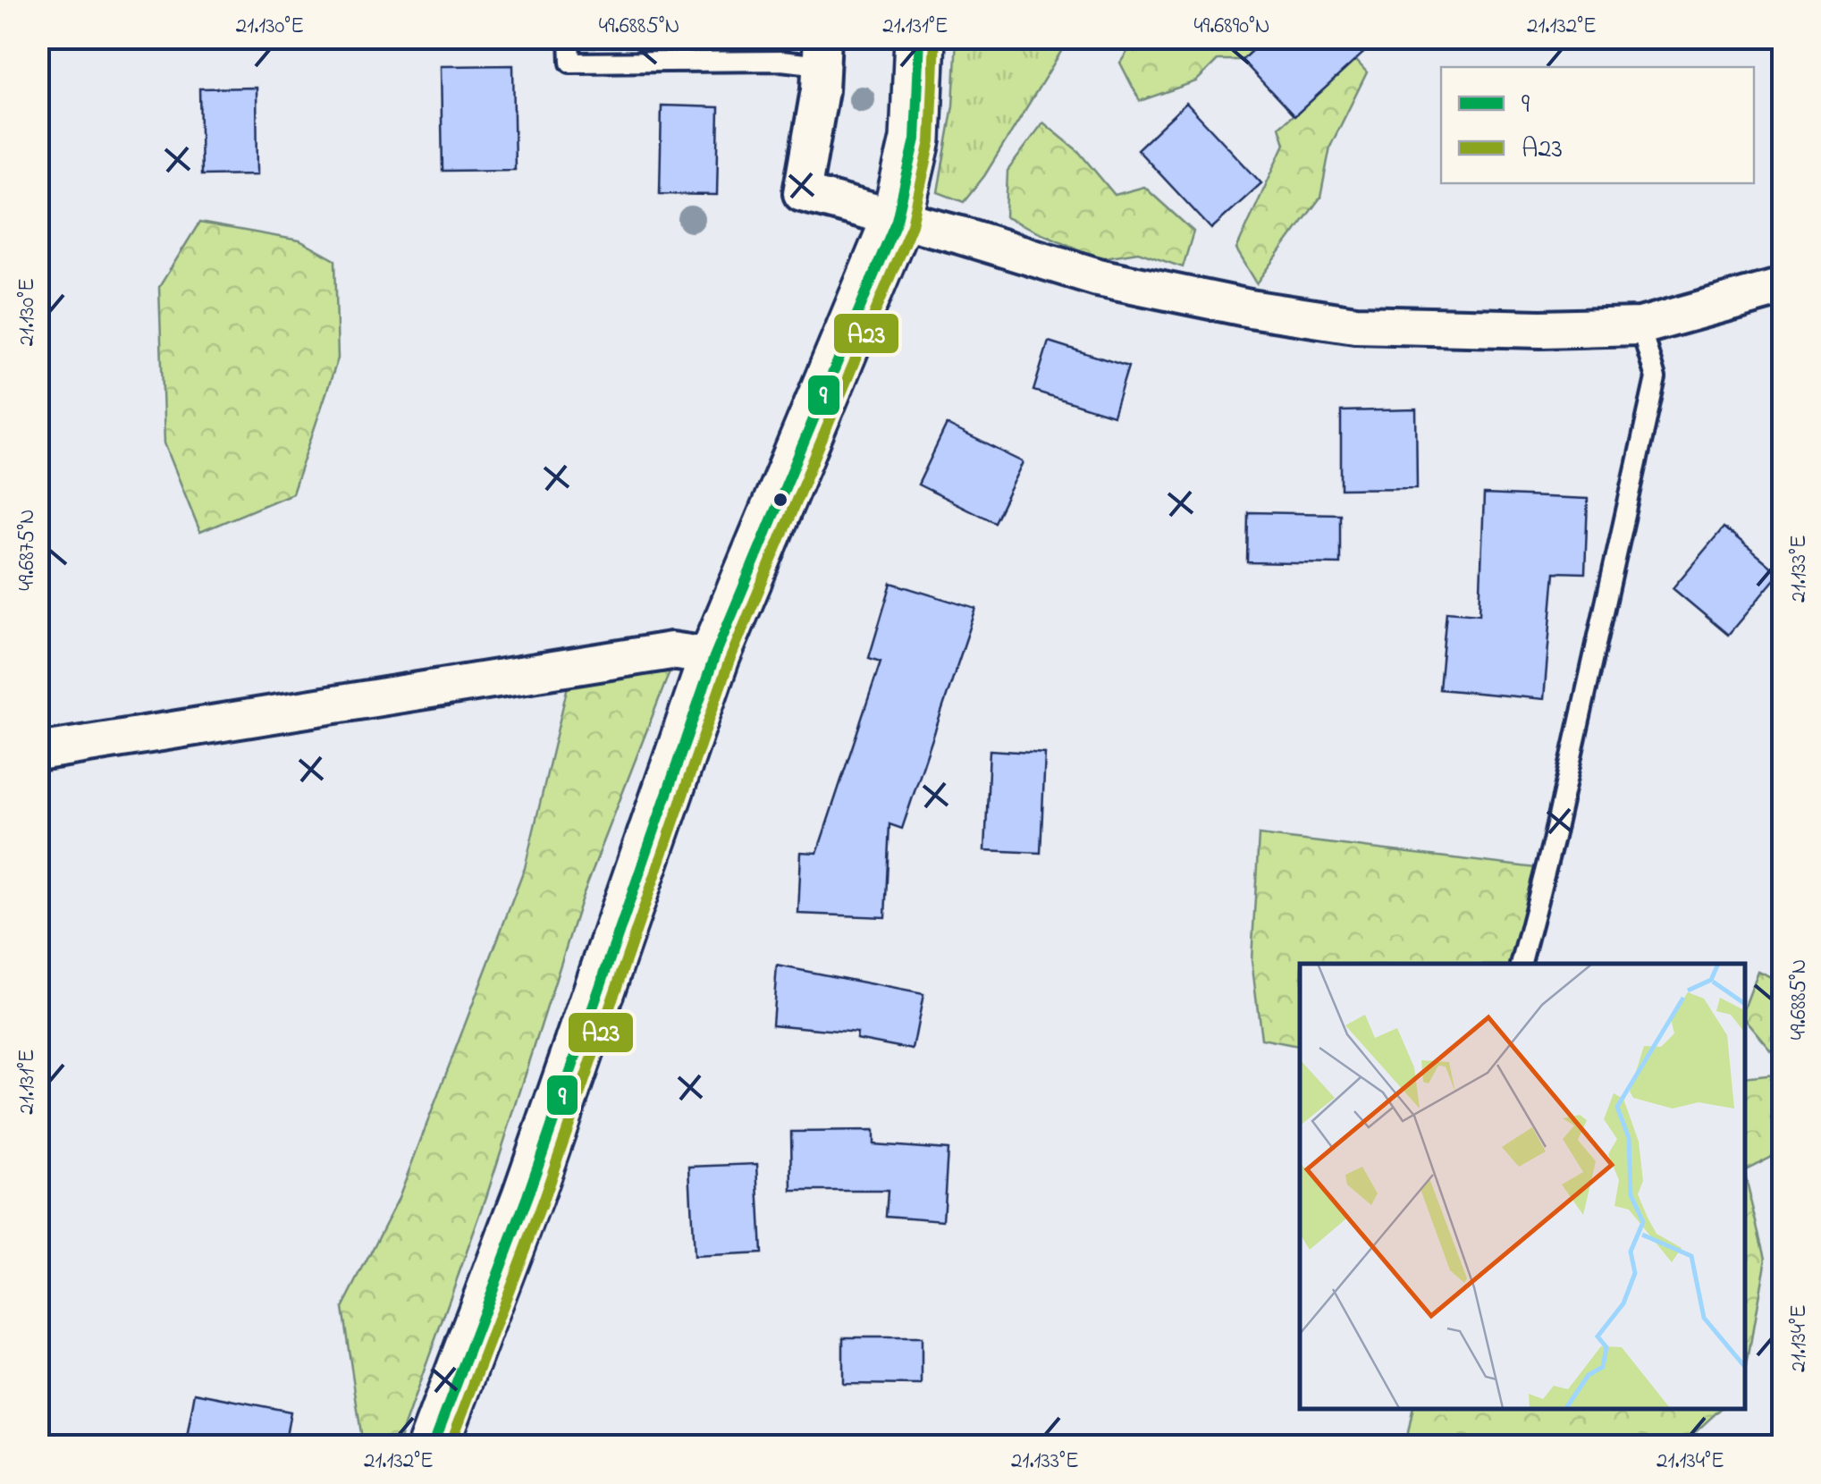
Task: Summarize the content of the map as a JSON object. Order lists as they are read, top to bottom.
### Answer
{
  "lines": ["transit line 9", "transit line A23"],
  "legend": ["9", "A23"],
  "coordinates": [
    "21.130°E",
    "49.6885°N",
    "21.131°E",
    "49.6890°N",
    "21.132°E",
    "49.6875°N",
    "21.133°E",
    "21.134°E"
  ]
}
